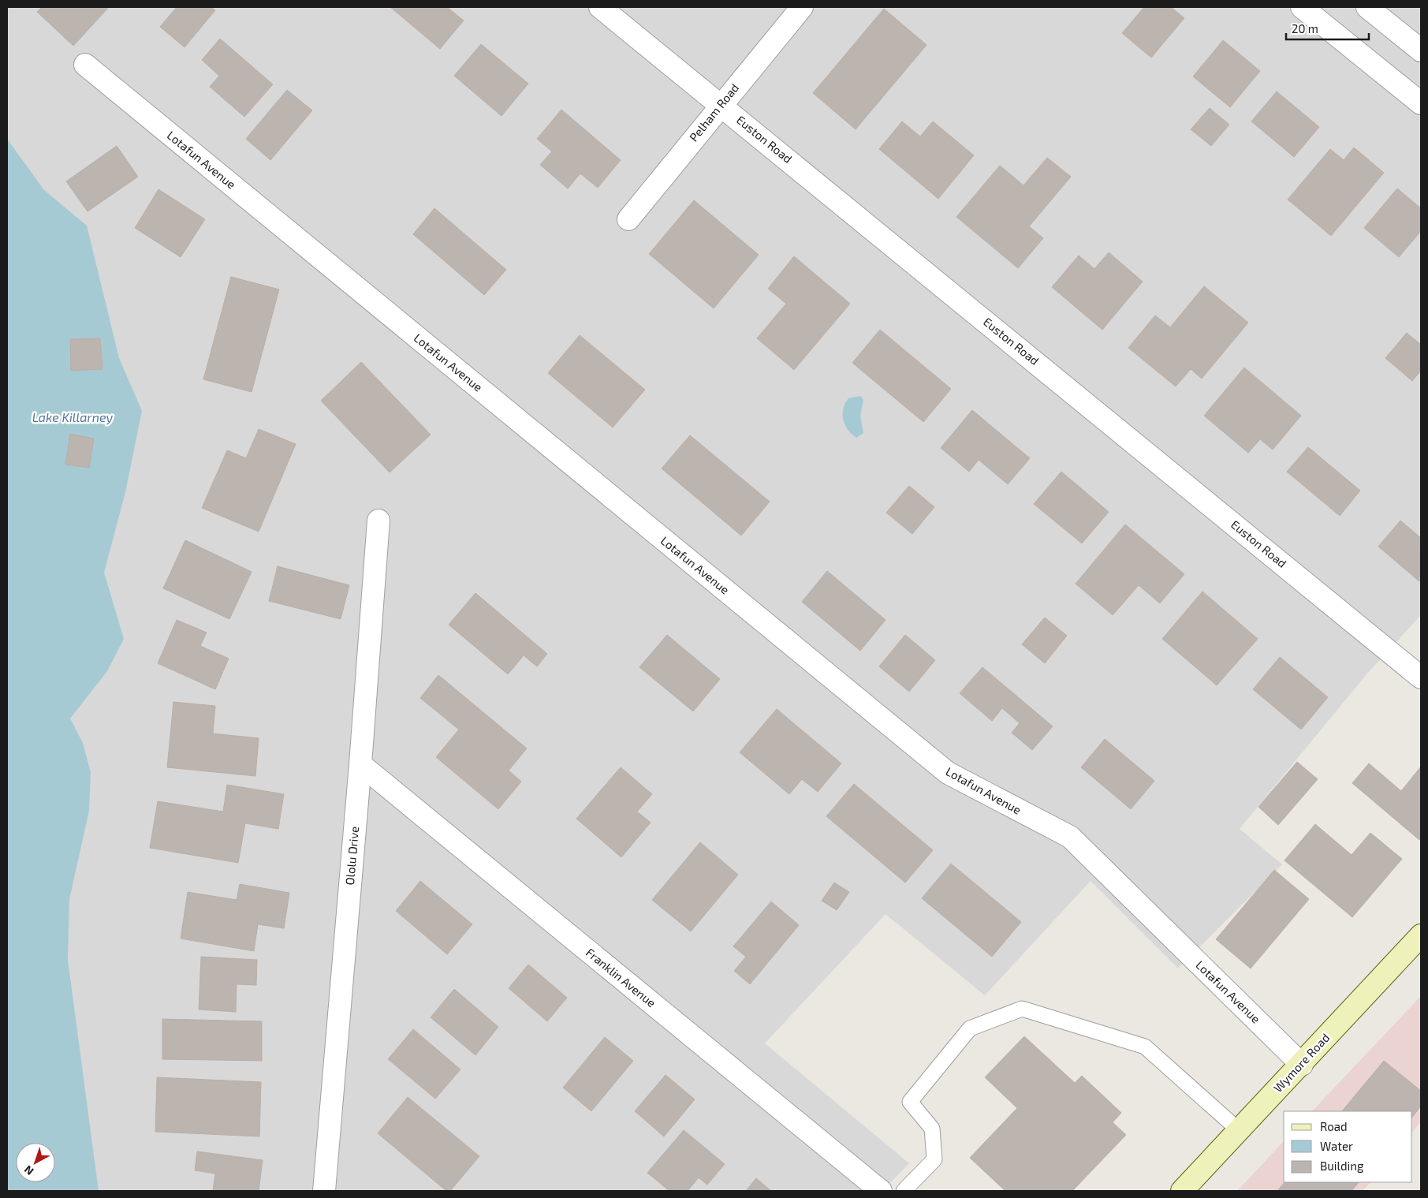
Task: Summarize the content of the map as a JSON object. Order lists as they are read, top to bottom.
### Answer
{
  "streets": {
    "main road": ["Wymore Road"],
    "street": [
      "Pelham Road",
      "Euston Road",
      "Lotafun Avenue",
      "Ololu Drive",
      "Franklin Avenue"
    ]
  },
  "crossings": [
    ["Pelham Road", "Euston Road"],
    ["Lotafun Avenue", "Wymore Road"],
    ["Ololu Drive", "Franklin Avenue"]
  ],
  "water": ["Lake Killarney"],
  "legend": ["Road", "Water", "Building"],
  "scale_bar": "20 m",
  "north": "bottom left"
}
